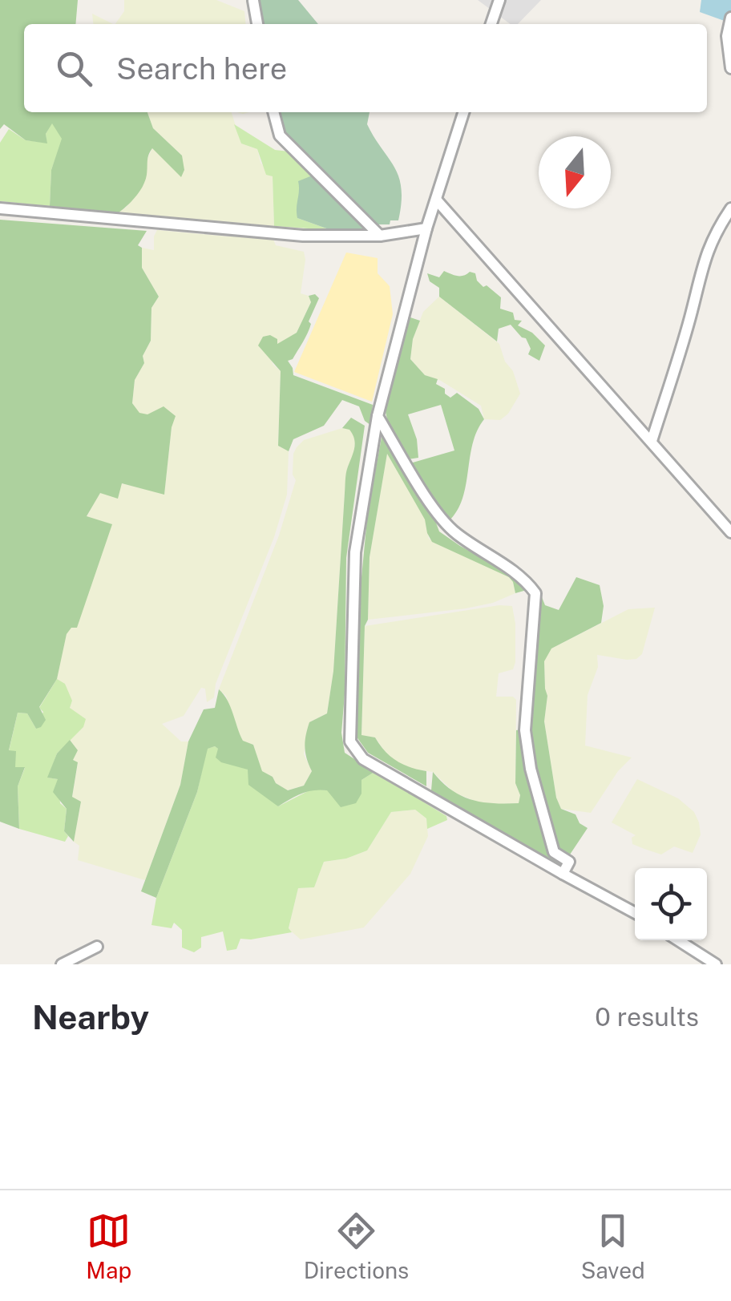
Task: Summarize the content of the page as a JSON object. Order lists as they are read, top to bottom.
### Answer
{
  "north": "bottom",
  "page": {
    "search": "Search here",
    "heading": ["Nearby", "0 results"],
    "nav": ["Map", "Directions", "Saved"]
  }
}
